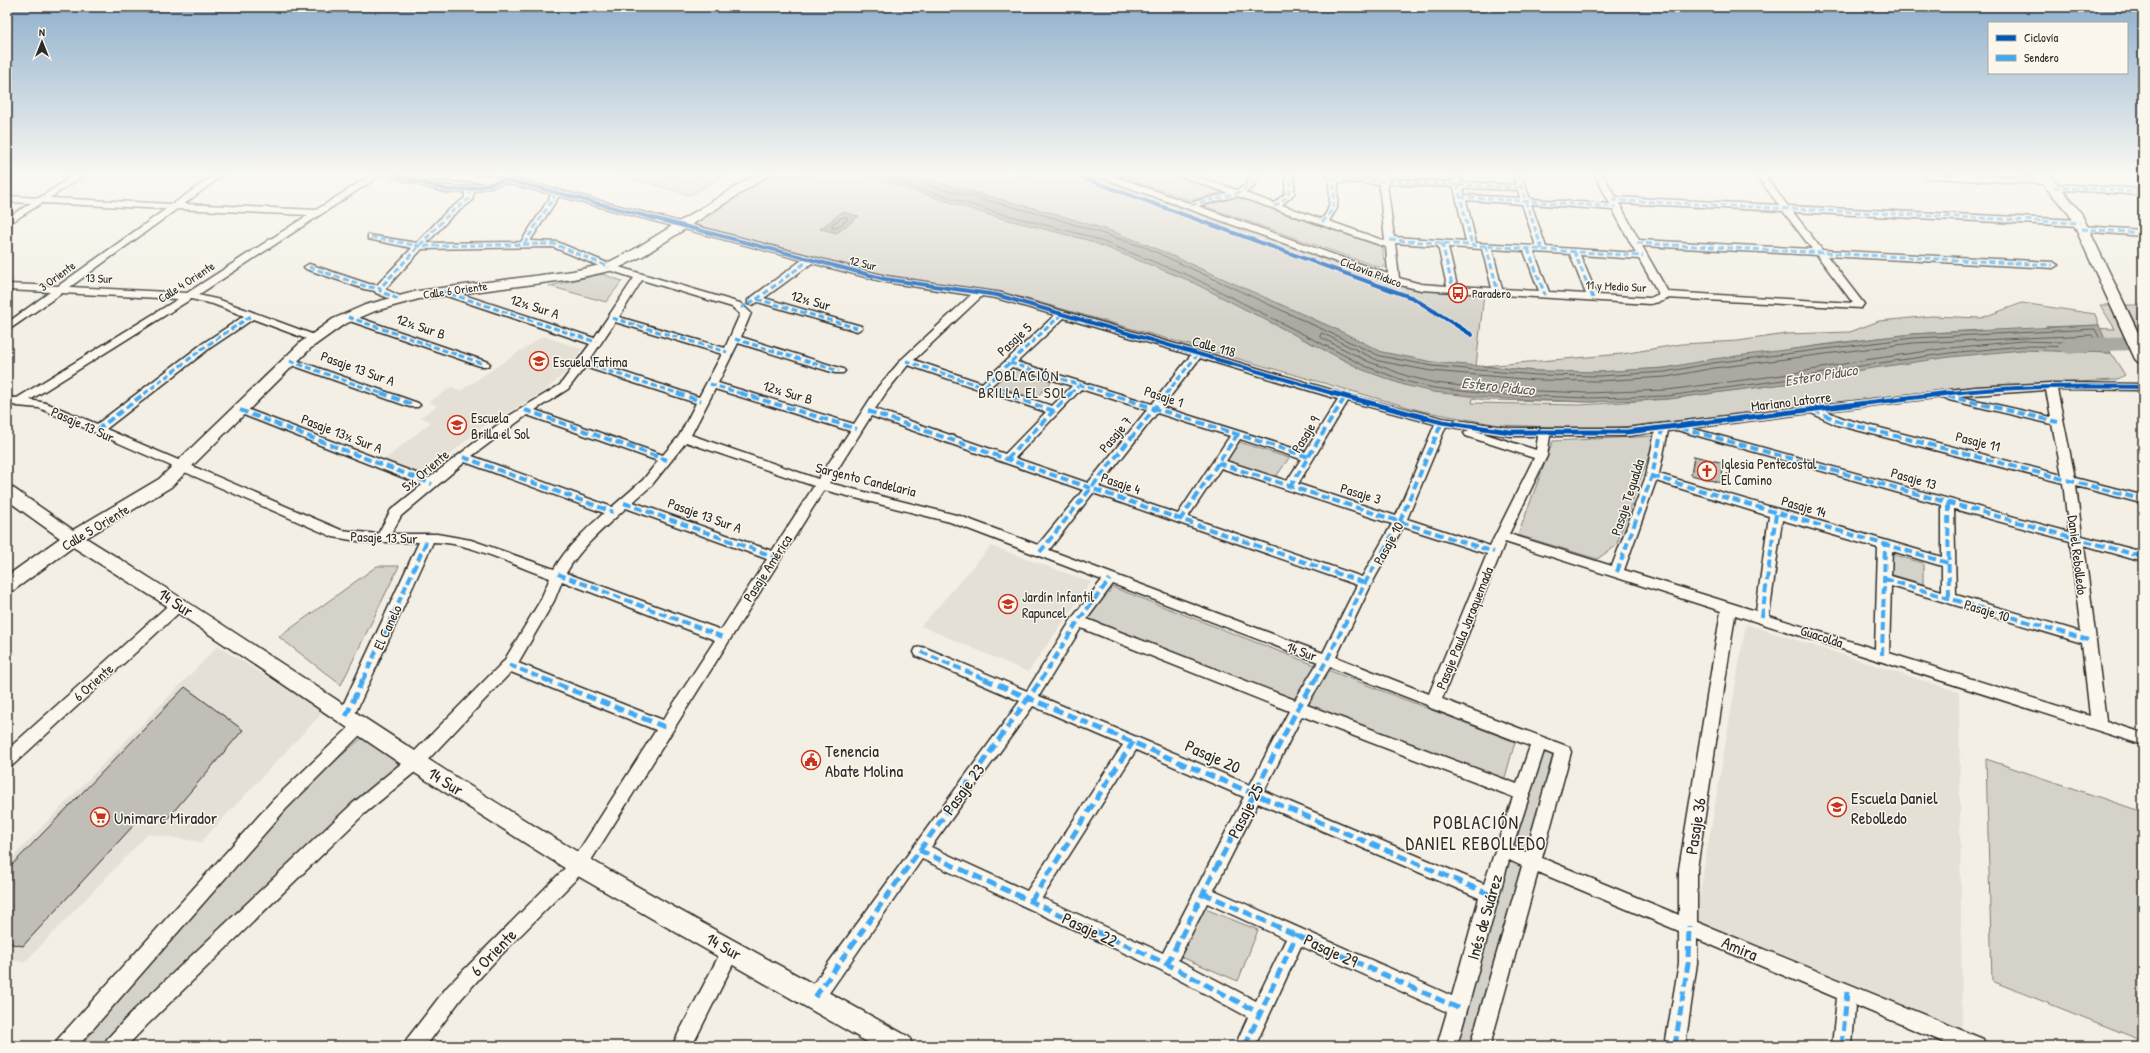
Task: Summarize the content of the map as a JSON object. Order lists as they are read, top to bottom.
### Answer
{
  "streets": {
    "main road": ["Calle 6 Oriente", "Calle 5 Oriente", "14 Sur"],
    "street": [
      "12 Sur",
      "3 Oriente",
      "13 Sur",
      "Calle 4 Oriente",
      "11 y Medio Sur",
      "12½ Sur",
      "12½ Sur A",
      "12½ Sur B",
      "Pasaje 5",
      "Calle 118",
      "Pasaje 13 Sur A",
      "Pasaje 1",
      "Mariano Latorre",
      "Pasaje 13 Sur",
      "Pasaje 13½ Sur A",
      "Pasaje 7",
      "Pasaje 9",
      "Pasaje 11",
      "5½ Oriente",
      "Pasaje 13",
      "Sargento Candelaria",
      "Pasaje 4",
      "Pasaje 3",
      "Pasaje Tegualda",
      "Pasaje 14",
      "Pasaje 10",
      "Daniel Rebolledo",
      "Pasaje América",
      "El Canelo",
      "Pasaje Paula Jaraquemada",
      "Guacolda",
      "6 Oriente",
      "Pasaje 20",
      "Pasaje 23",
      "Pasaje 25",
      "Pasaje 36",
      "Inés de Suárez",
      "Pasaje 22",
      "Amira",
      "Pasaje 29"
    ],
    "cycle path": ["Ciclovia Piduco"]
  },
  "crossings": [
    ["12 Sur", "Calle 6 Oriente"],
    ["12 Sur", "Calle 118"],
    ["12 Sur", "Pasaje América"],
    ["3 Oriente", "13 Sur"],
    ["13 Sur", "Calle 4 Oriente"],
    ["Calle 4 Oriente", "Pasaje 13 Sur"],
    ["Calle 6 Oriente", "12½ Sur A"],
    ["Calle 6 Oriente", "12½ Sur B"],
    ["Calle 6 Oriente", "Pasaje 13 Sur A"],
    ["Calle 6 Oriente", "Pasaje 13 Sur"],
    ["Calle 6 Oriente", "Pasaje 13½ Sur A"],
    ["Calle 6 Oriente", "Calle 5 Oriente"],
    ["12½ Sur A", "5½ Oriente"],
    ["12½ Sur B", "Pasaje América"],
    ["Pasaje 5", "Calle 118"],
    ["Pasaje 5", "Pasaje 1"],
    ["Calle 118", "Mariano Latorre"],
    ["Calle 118", "Pasaje 7"],
    ["Calle 118", "Pasaje 9"],
    ["Calle 118", "Pasaje 10"],
    ["Calle 118", "Pasaje América"],
    ["Pasaje 13 Sur A", "Pasaje América"],
    ["Pasaje 1", "Pasaje 7"],
    ["Pasaje 1", "Pasaje 9"],
    ["Mariano Latorre", "Pasaje 11"],
    ["Mariano Latorre", "Pasaje 13"],
    ["Mariano Latorre", "Pasaje Tegualda"],
    ["Mariano Latorre", "Pasaje 10"],
    ["Mariano Latorre", "Daniel Rebolledo"],
    ["Pasaje 13 Sur", "5½ Oriente"],
    ["Pasaje 13 Sur", "Calle 5 Oriente"],
    ["Pasaje 13 Sur", "Pasaje América"],
    ["Pasaje 13 Sur", "El Canelo"],
    ["Pasaje 13½ Sur A", "5½ Oriente"],
    ["Pasaje 7", "Sargento Candelaria"],
    ["Pasaje 7", "Pasaje 4"],
    ["Pasaje 7", "14 Sur"],
    ["Pasaje 9", "Pasaje 3"],
    ["Pasaje 11", "Daniel Rebolledo"],
    ["Pasaje 13", "Daniel Rebolledo"],
    ["Sargento Candelaria", "Pasaje América"],
    ["Sargento Candelaria", "14 Sur"],
    ["Pasaje 4", "Pasaje 10"],
    ["Pasaje 4", "Pasaje América"],
    ["Pasaje 3", "Pasaje 10"],
    ["Pasaje 3", "Pasaje Paula Jaraquemada"],
    ["Pasaje Tegualda", "Pasaje 14"],
    ["Pasaje Tegualda", "Guacolda"],
    ["Calle 5 Oriente", "14 Sur"],
    ["Pasaje 10", "Daniel Rebolledo"],
    ["Pasaje 10", "14 Sur"],
    ["Pasaje 10", "Pasaje 25"],
    ["Daniel Rebolledo", "Guacolda"],
    ["Pasaje América", "14 Sur"],
    ["Pasaje América", "6 Oriente"],
    ["14 Sur", "El Canelo"],
    ["14 Sur", "Pasaje Paula Jaraquemada"],
    ["14 Sur", "6 Oriente"],
    ["14 Sur", "Pasaje 23"],
    ["14 Sur", "Pasaje 25"],
    ["14 Sur", "Inés de Suárez"],
    ["Guacolda", "Pasaje 36"],
    ["Pasaje 20", "Pasaje 23"],
    ["Pasaje 20", "Pasaje 25"],
    ["Pasaje 20", "Inés de Suárez"],
    ["Pasaje 23", "Pasaje 22"],
    ["Pasaje 25", "Pasaje 22"],
    ["Pasaje 25", "Pasaje 29"],
    ["Pasaje 36", "Amira"],
    ["Inés de Suárez", "Amira"],
    ["Inés de Suárez", "Pasaje 29"]
  ],
  "districts": ["POBLACIÓN BRILLA EL SOL", "POBLACIÓN DANIEL REBOLLEDO"],
  "water": ["Estero Piduco"],
  "places": {
    "bus stop": ["Paradero"],
    "school or university": [
      "Escuela Fatima",
      "Escuela Brilla el Sol",
      "Jardín Infantil Rapuncel",
      "Escuela Daniel Rebolledo"
    ],
    "church": ["Iglesia Pentecostal El Camino"],
    "public building": ["Tenencia Abate Molina"],
    "supermarket": ["Unimarc Mirador"]
  },
  "legend": ["Ciclovía", "Sendero"],
  "north": "top"
}
